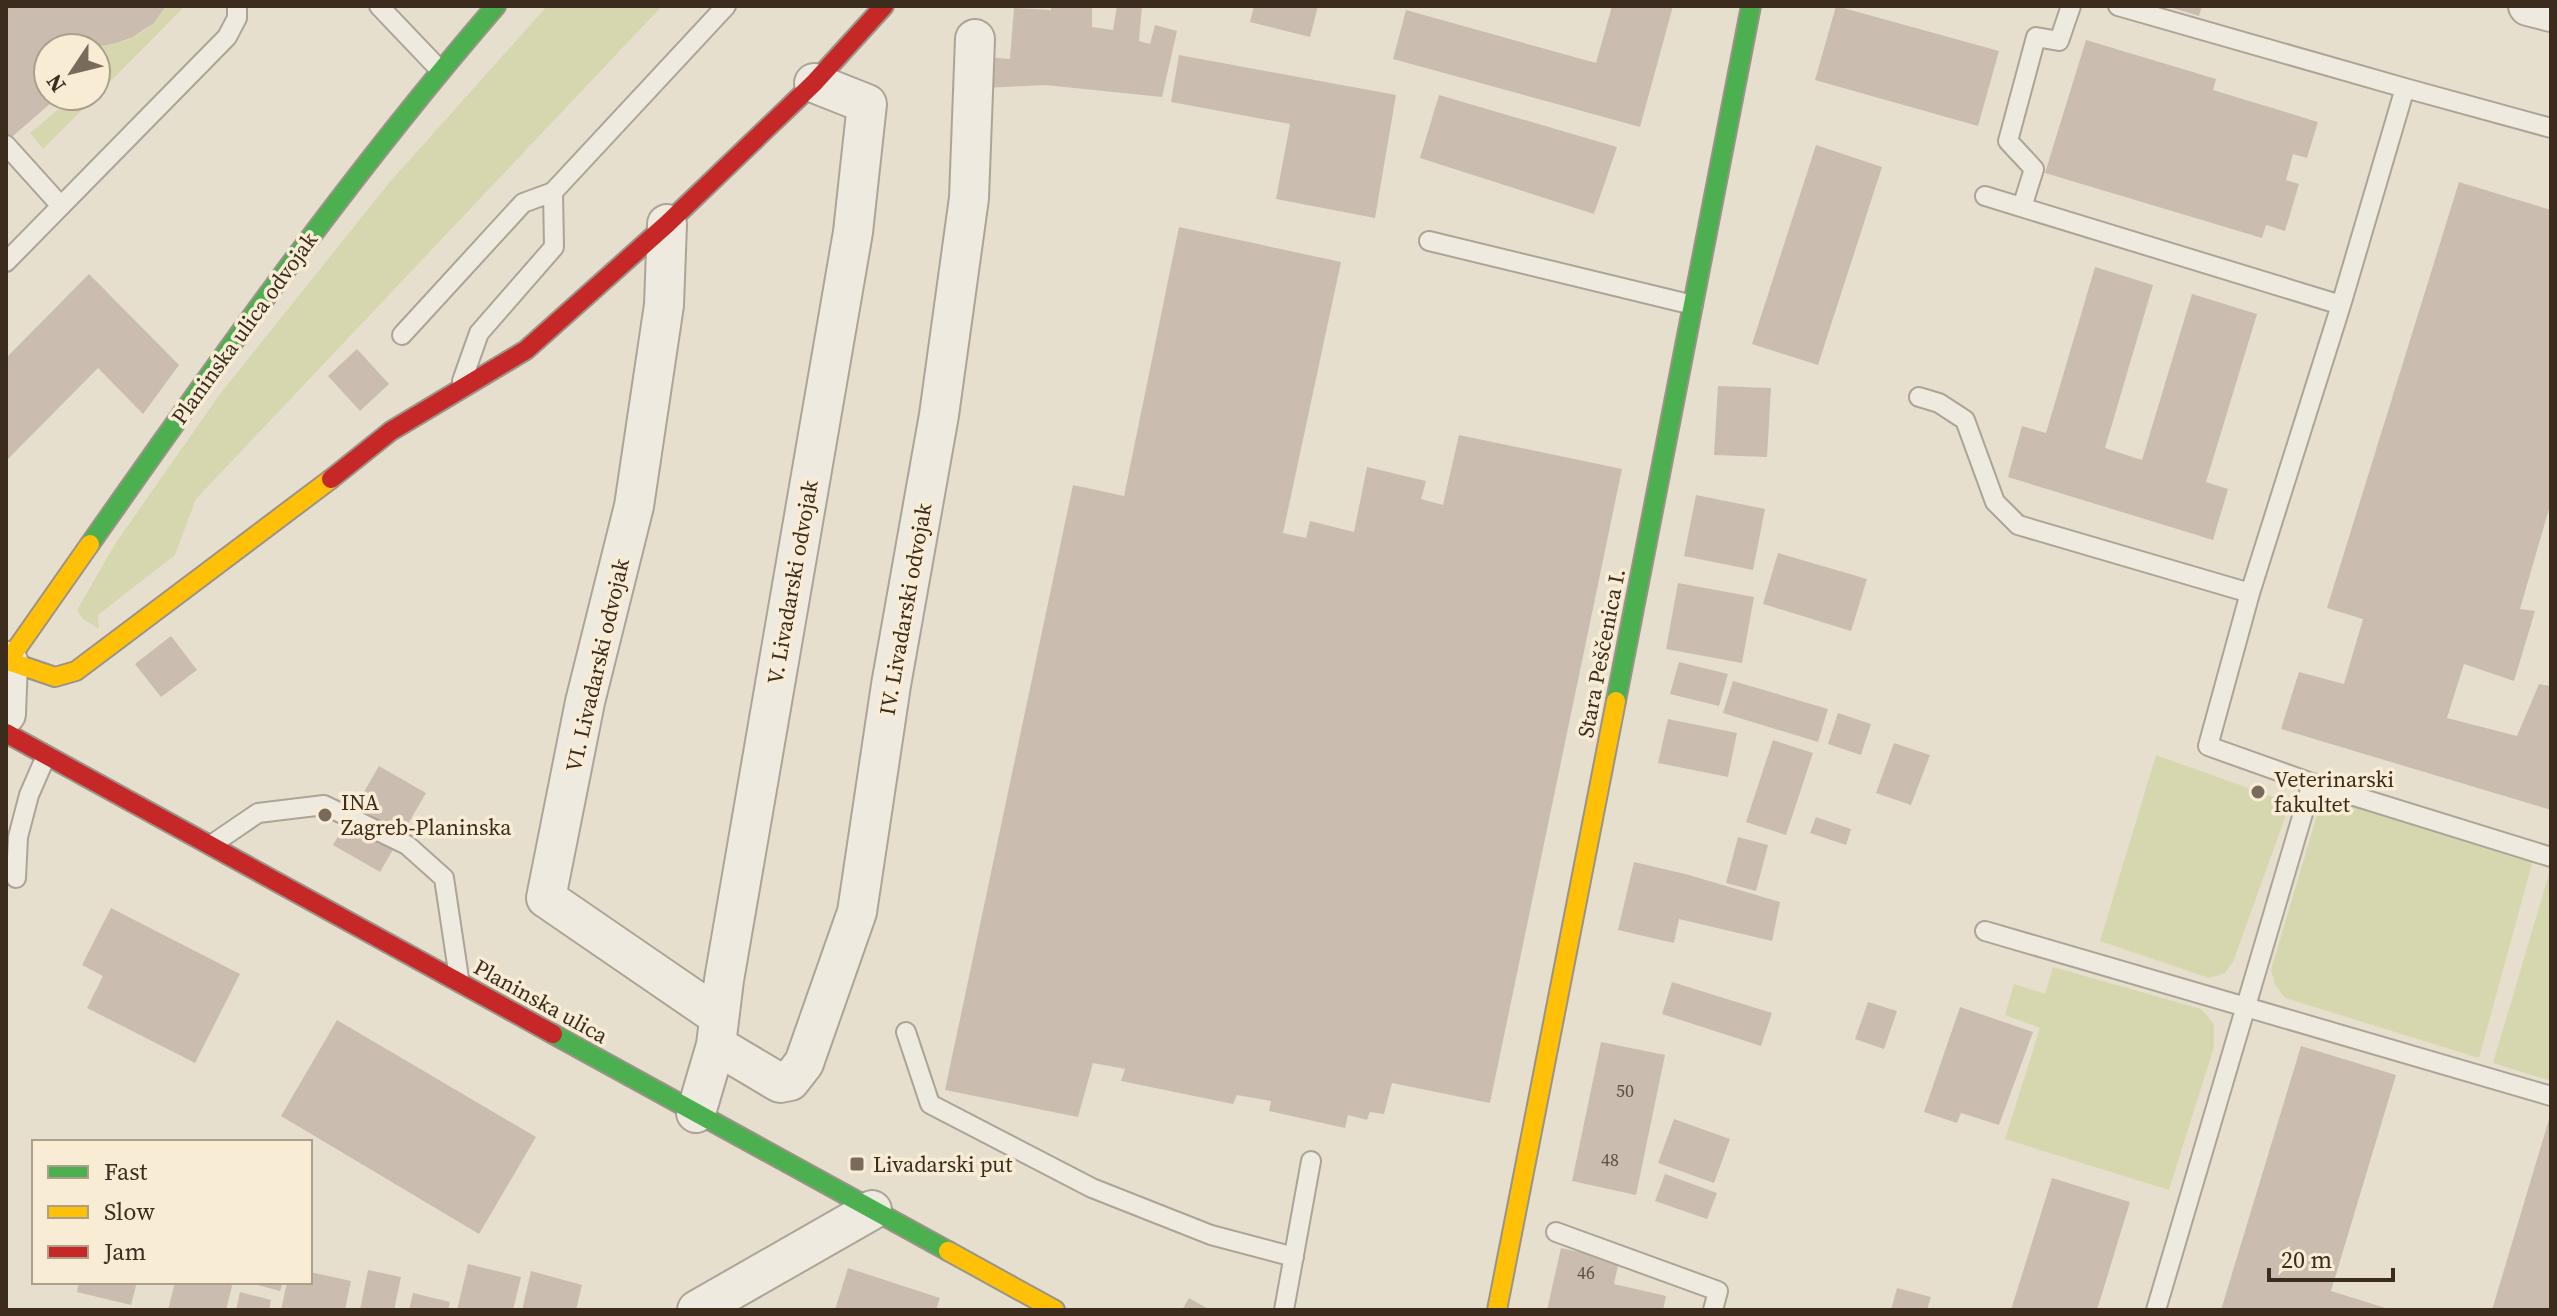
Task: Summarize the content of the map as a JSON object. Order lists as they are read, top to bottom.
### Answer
{
  "streets": {
    "street": [
      "Planinska ulica odvojak",
      "V. Livadarski odvojak",
      "IV. Livadarski odvojak",
      "Stara Peščenica I.",
      "VI. Livadarski odvojak",
      "Planinska ulica"
    ]
  },
  "crossings": [
    ["V. Livadarski odvojak", "IV. Livadarski odvojak"],
    ["V. Livadarski odvojak", "VI. Livadarski odvojak"],
    ["V. Livadarski odvojak", "Planinska ulica"],
    ["IV. Livadarski odvojak", "VI. Livadarski odvojak"]
  ],
  "places": {
    "other": ["Veterinarski fakultet", "INA Zagreb-Planinska"],
    "transit": ["Livadarski put"]
  },
  "house_numbers": ["50", "48", "46"],
  "legend": ["Fast", "Slow", "Jam"],
  "scale_bar": "20 m",
  "north": "bottom left"
}
